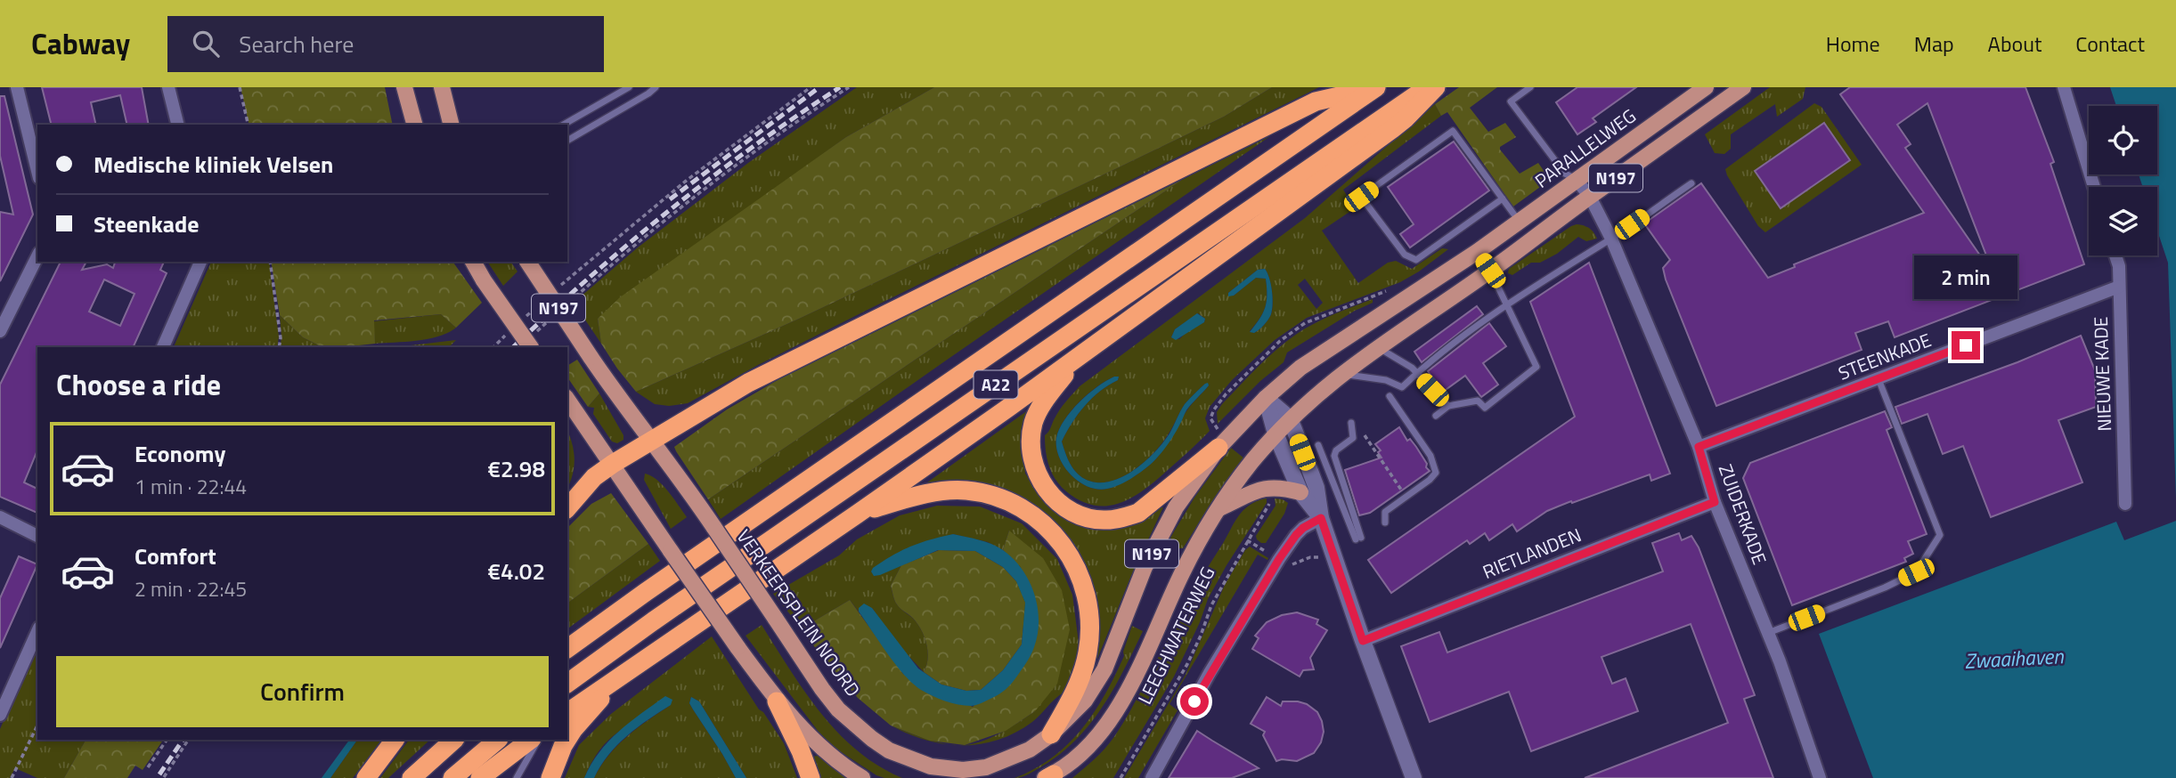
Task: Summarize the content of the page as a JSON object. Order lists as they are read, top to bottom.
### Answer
{
  "streets": {
    "highway": ["A22"],
    "main road": ["PARALLELWEG", "N197", "VERKEERSPLEIN NOORD"],
    "street": [
      "STEENKADE",
      "NIEUWE KADE",
      "ZUIDERKADE",
      "RIETLANDEN"
    ],
    "path": ["LEEGHWATERWEG"]
  },
  "crossings": [
    ["PARALLELWEG", "ZUIDERKADE"],
    ["PARALLELWEG", "VERKEERSPLEIN NOORD"],
    ["N197", "A22"],
    ["N197", "ZUIDERKADE"],
    ["N197", "VERKEERSPLEIN NOORD"],
    ["STEENKADE", "NIEUWE KADE"],
    ["STEENKADE", "ZUIDERKADE"],
    ["A22", "VERKEERSPLEIN NOORD"],
    ["ZUIDERKADE", "RIETLANDEN"]
  ],
  "water": ["Zwaaihaven"],
  "page": {
    "header": "Cabway",
    "search": "Search here",
    "nav": [
      "Home",
      "Map",
      "About",
      "Contact"
    ],
    "banner": ["Medische kliniek Velsen", "Steenkade"],
    "bubble": "2 min",
    "heading": "Choose a ride",
    "list": [
      {
        "name": "Economy",
        "note": "1 min · 22:44",
        "value": "€2.98"
      },
      {
        "name": "Comfort",
        "note": "2 min · 22:45",
        "value": "€4.02"
      }
    ],
    "buttons": "Confirm"
  }
}
